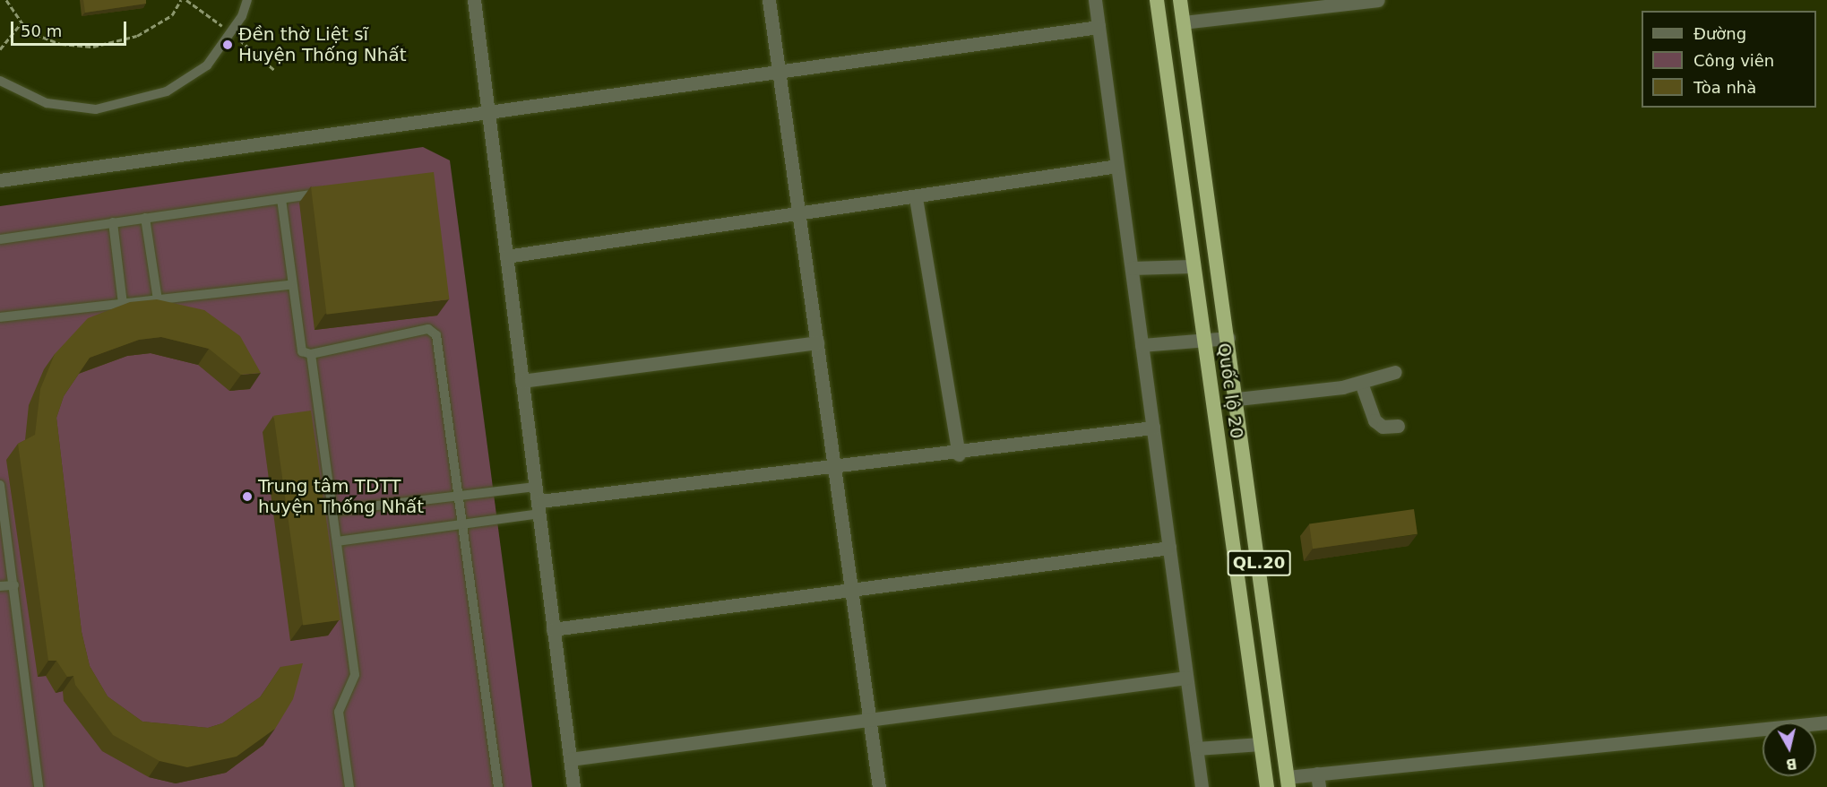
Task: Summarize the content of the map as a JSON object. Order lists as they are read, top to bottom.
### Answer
{
  "streets": {
    "highway": ["Quốc lộ 20", "QL.20"]
  },
  "places": ["Đền thờ Liệt sĩ Huyện Thống Nhất", "Trung tâm TDTT huyện Thống Nhất"],
  "legend": ["Đường", "Công viên", "Tòa nhà"],
  "scale_bar": "50 m",
  "north": "bottom"
}
